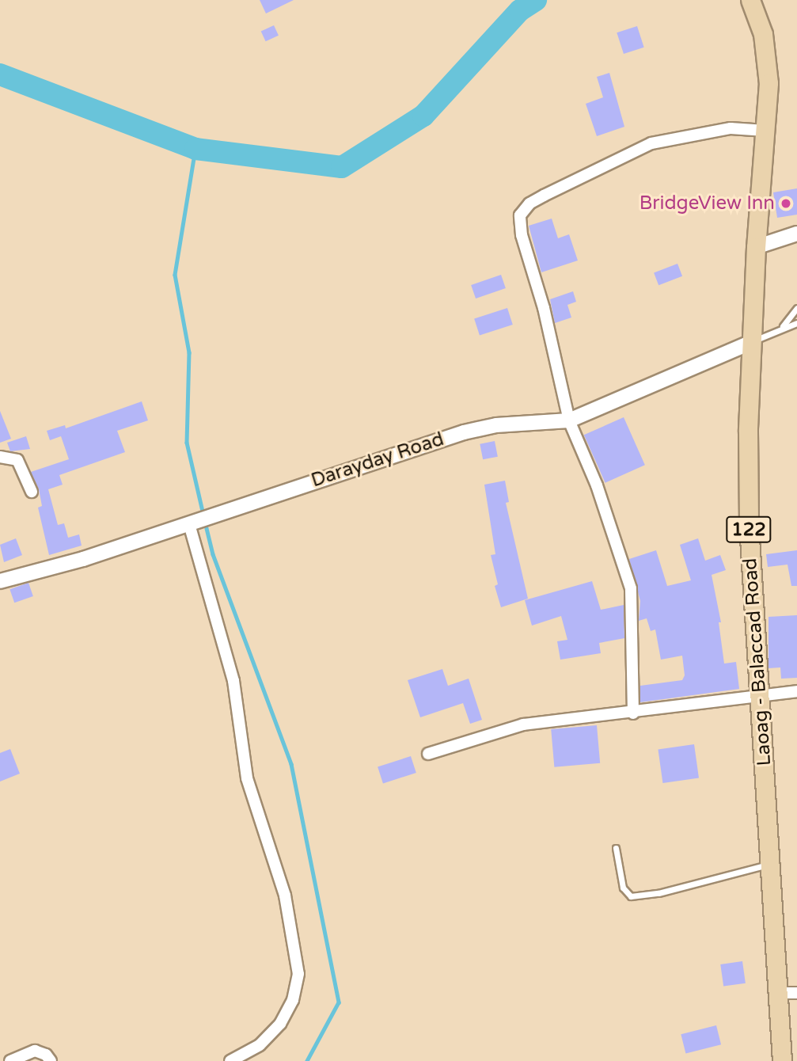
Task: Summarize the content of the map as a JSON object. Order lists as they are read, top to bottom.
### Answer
{
  "streets": {
    "main road": ["122", "Laoag - Balaccad Road"],
    "street": ["Darayday Road"]
  },
  "crossings": [
    ["Darayday Road", "Laoag - Balaccad Road"]
  ],
  "places": ["BridgeView Inn"]
}
